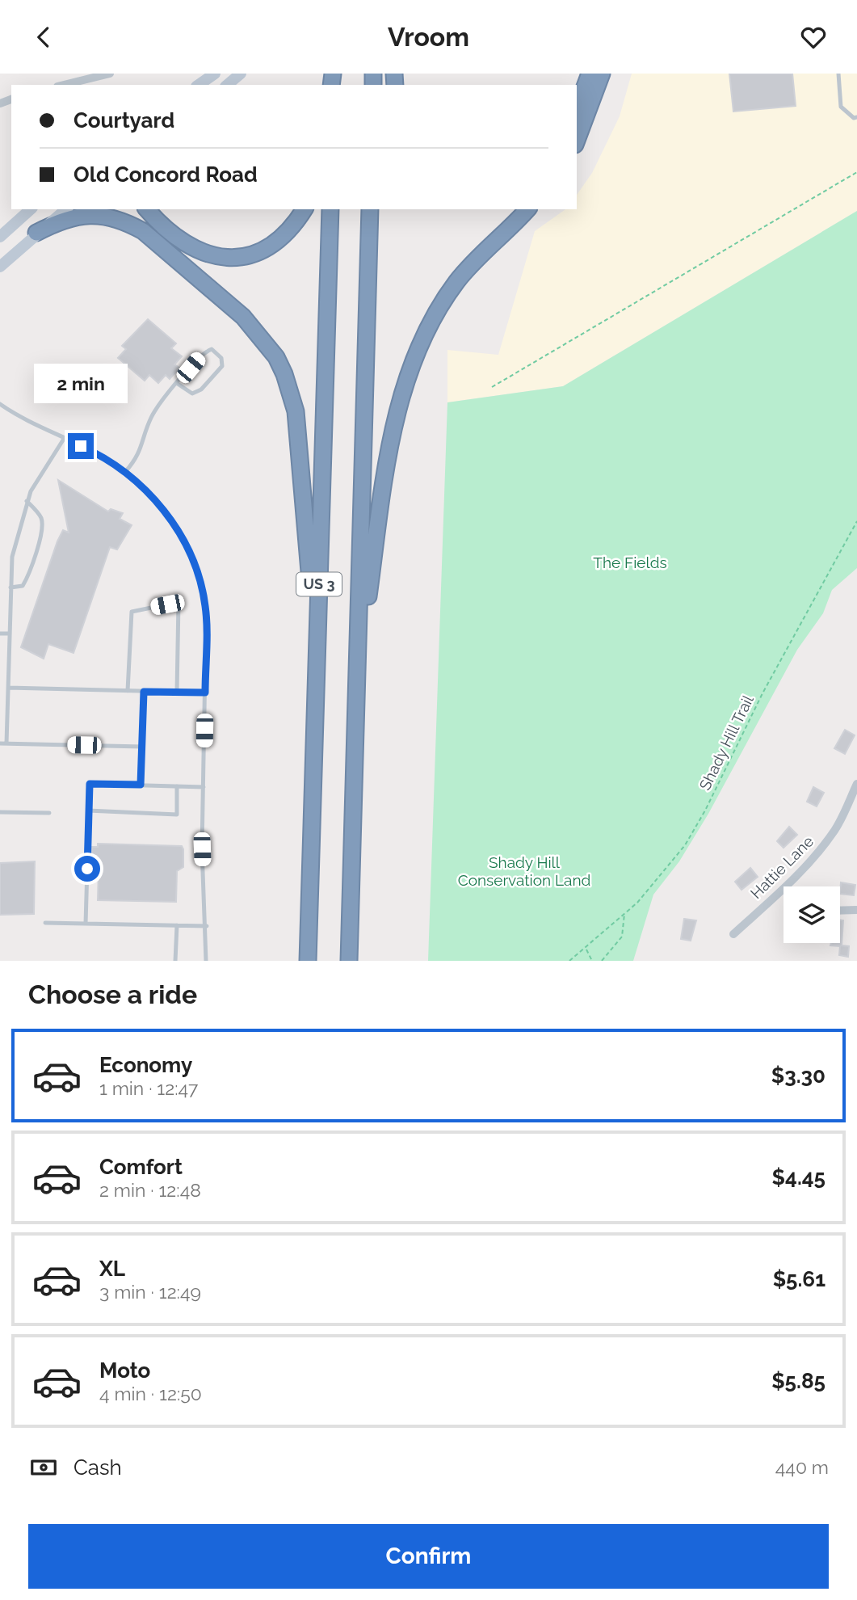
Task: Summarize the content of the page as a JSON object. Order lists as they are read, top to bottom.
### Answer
{
  "streets": {
    "highway": ["US 3"],
    "street": ["Hattie Lane"],
    "path": ["Shady Hill Trail"]
  },
  "parks": ["The Fields", "Shady Hill Conservation Land"],
  "page": {
    "header": "Vroom",
    "banner": ["Courtyard", "Old Concord Road"],
    "bubble": "2 min",
    "heading": "Choose a ride",
    "list": [
      {
        "name": "Economy",
        "note": "1 min · 12:47",
        "value": "$3.30"
      },
      {
        "name": "Comfort",
        "note": "2 min · 12:48",
        "value": "$4.45"
      },
      {
        "name": "XL",
        "note": "3 min · 12:49",
        "value": "$5.61"
      },
      {
        "name": "Moto",
        "note": "4 min · 12:50",
        "value": "$5.85"
      }
    ],
    "pay": ["Cash", "440 m"],
    "buttons": "Confirm"
  }
}
